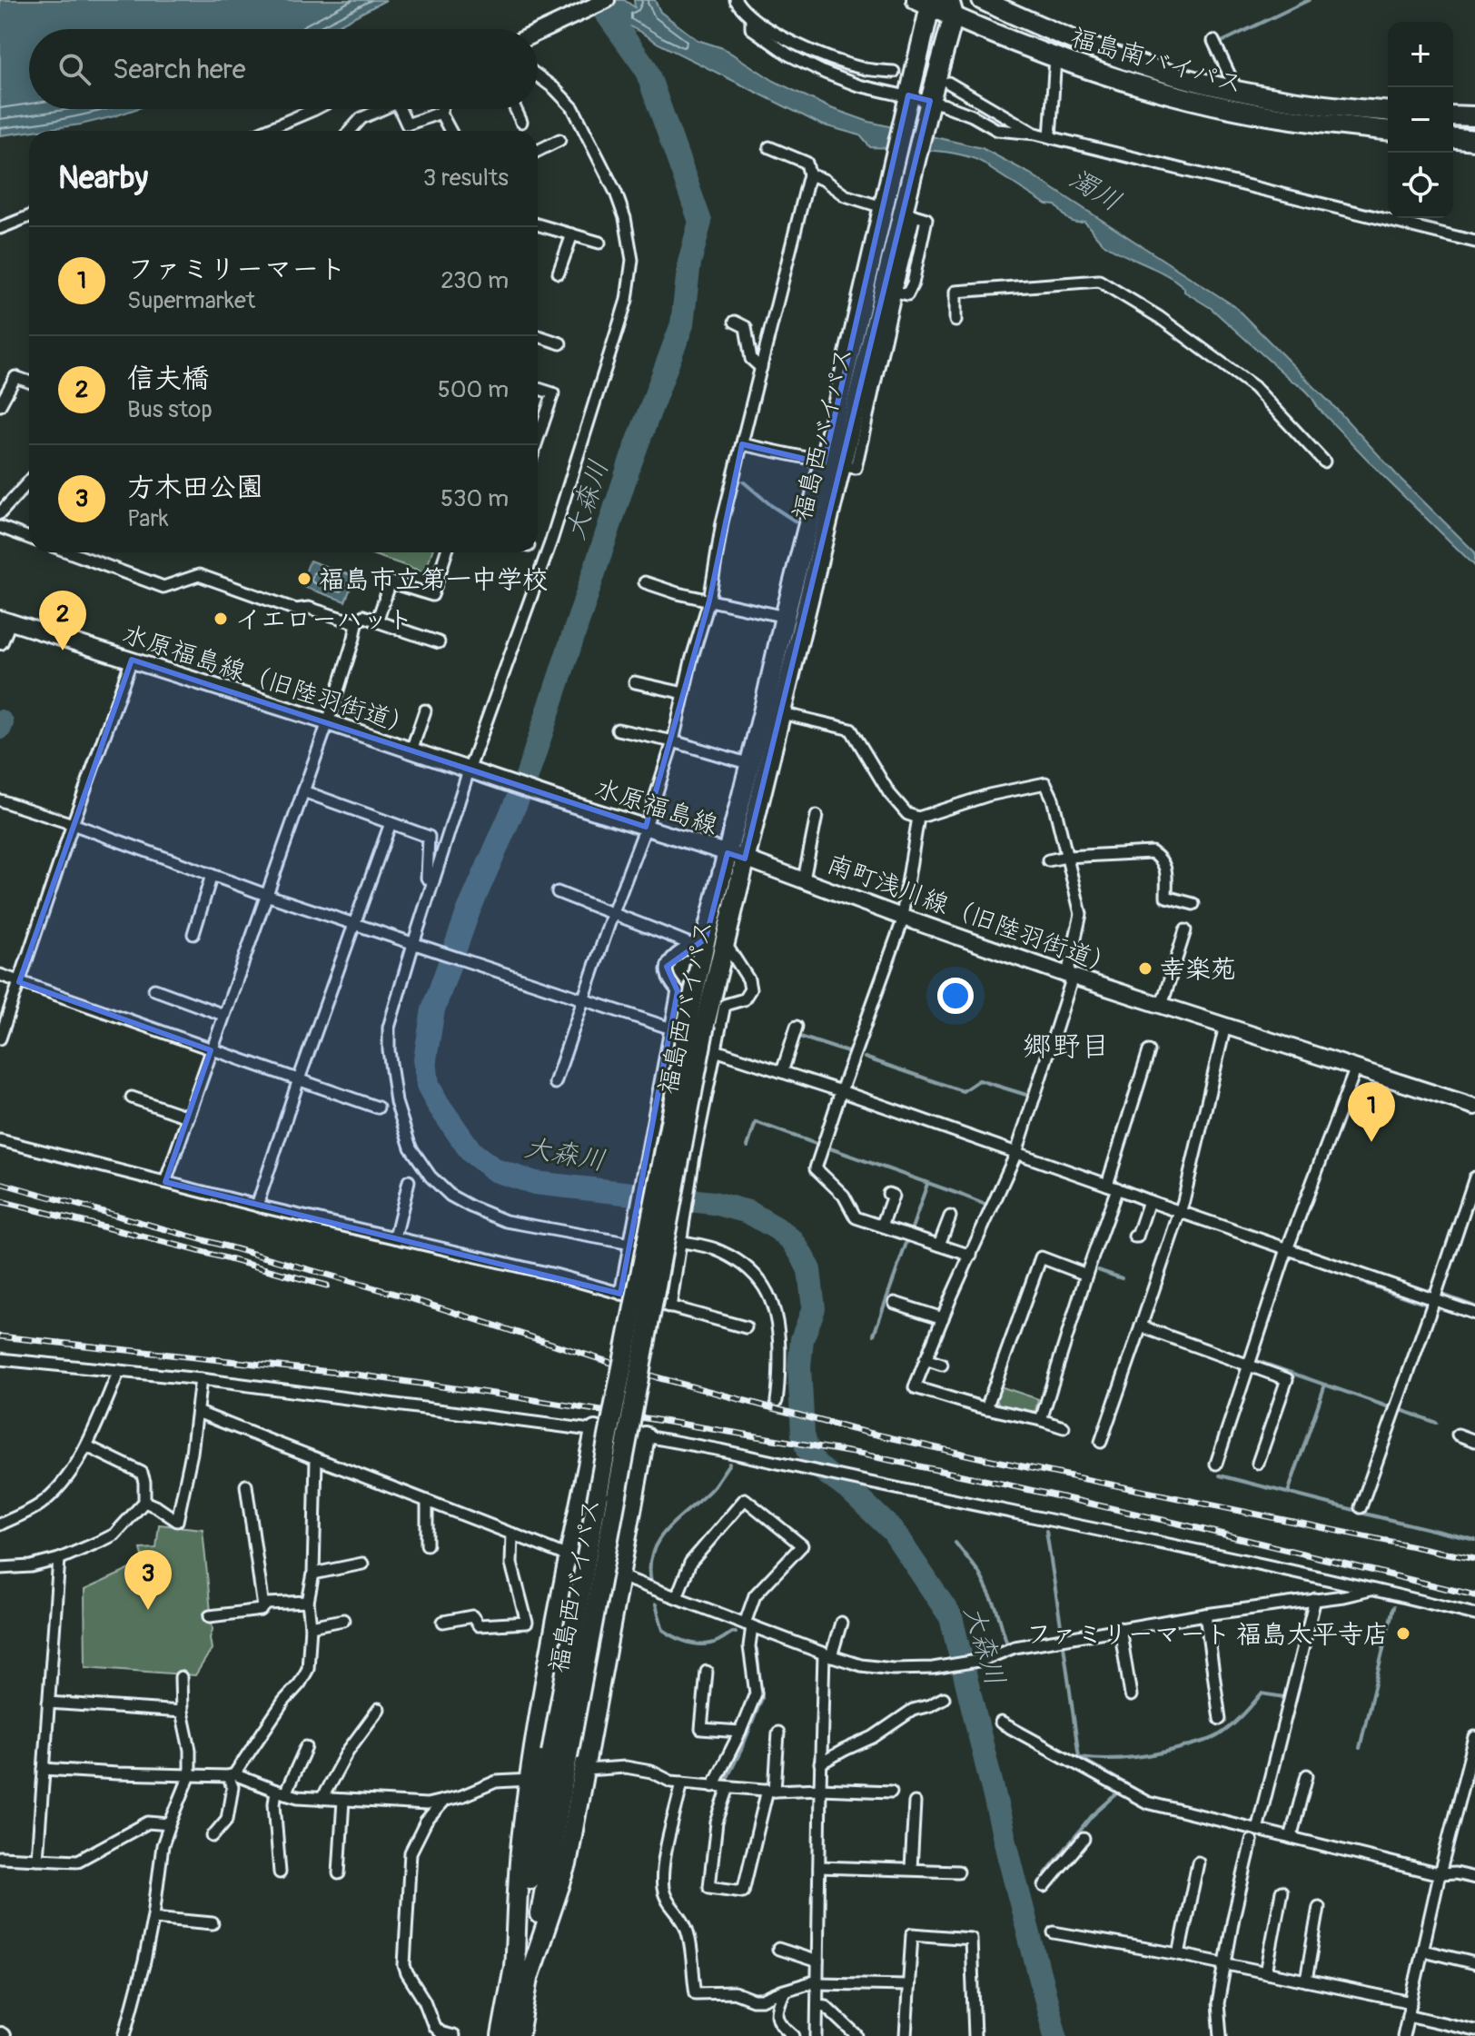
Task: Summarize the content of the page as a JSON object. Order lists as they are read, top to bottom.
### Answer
{
  "streets": {
    "highway": ["福島南バイパス", "福島西バイパス"],
    "street": ["水原福島線（旧陸羽街道）", "水原福島線", "南町浅川線（旧陸羽街道）"]
  },
  "crossings": [
    ["福島南バイパス", "福島西バイパス"],
    ["福島西バイパス", "水原福島線"],
    ["福島西バイパス", "南町浅川線（旧陸羽街道）"],
    ["水原福島線（旧陸羽街道）", "水原福島線"],
    ["水原福島線", "南町浅川線（旧陸羽街道）"]
  ],
  "districts": ["郷野目"],
  "water": ["濁川", "大森川"],
  "places": [
    "福島市立第一中学校",
    "イエローハット",
    "幸楽苑",
    "ファミリーマート 福島太平寺店"
  ],
  "page": {
    "map_buttons": ["+", "−"],
    "search": "Search here",
    "heading": ["Nearby", "3 results"],
    "list": [
      {
        "mark": "1",
        "name": "ファミリーマート",
        "note": "Supermarket",
        "value": "230 m"
      },
      {
        "mark": "2",
        "name": "信夫橋",
        "note": "Bus stop",
        "value": "500 m"
      },
      {
        "mark": "3",
        "name": "方木田公園",
        "note": "Park",
        "value": "530 m"
      }
    ],
    "pins": ["2", "1", "3"]
  }
}
